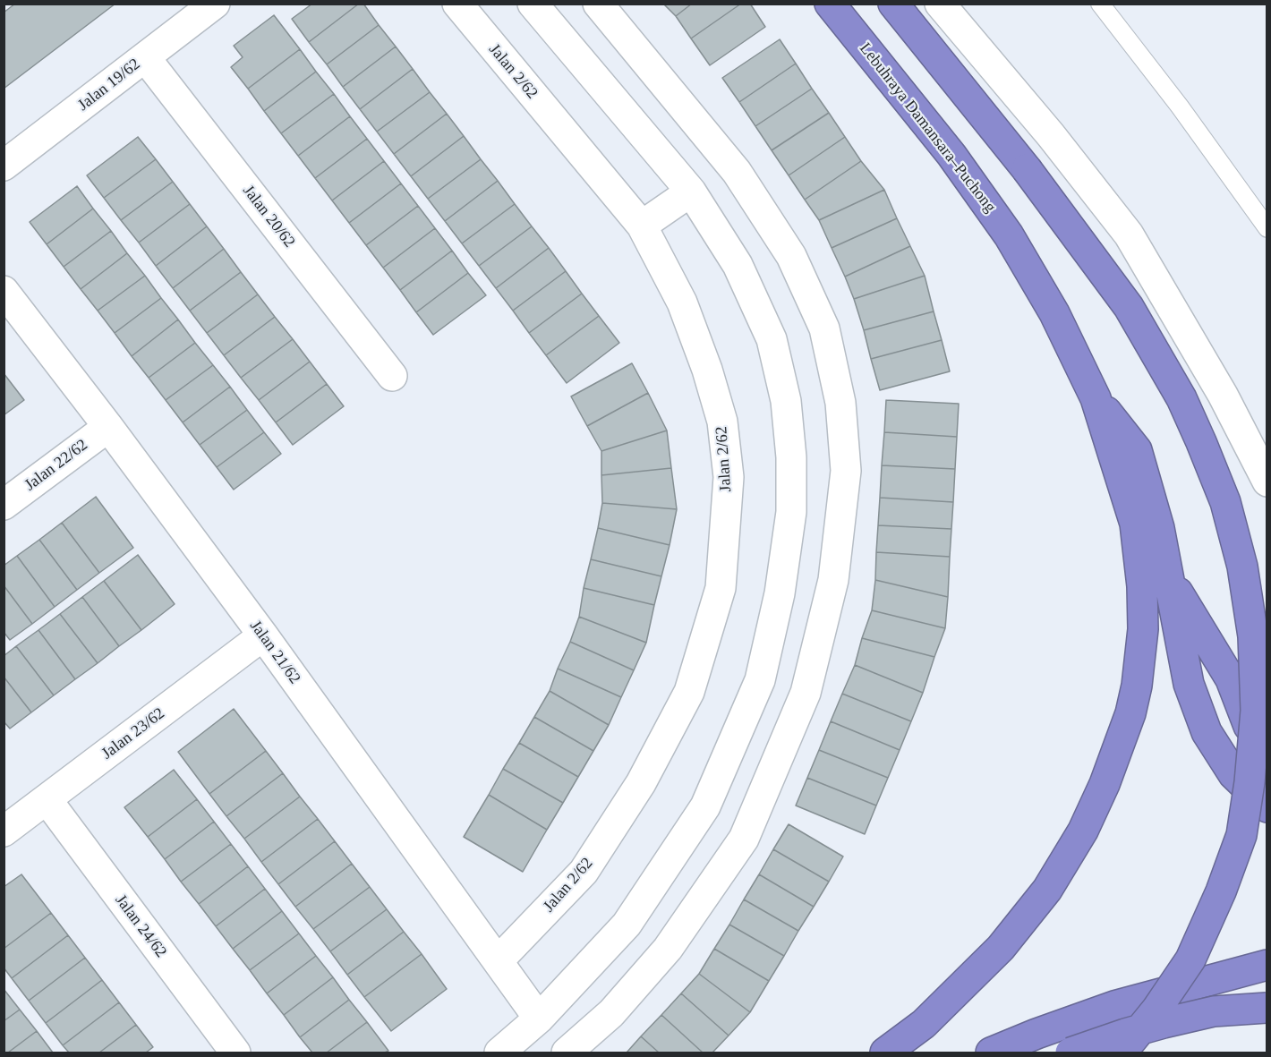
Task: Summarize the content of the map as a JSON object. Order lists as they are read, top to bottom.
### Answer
{
  "streets": {
    "highway": ["Lebuhraya Damansara–Puchong"],
    "street": [
      "Jalan 2/62",
      "Jalan 19/62",
      "Jalan 20/62",
      "Jalan 22/62",
      "Jalan 21/62",
      "Jalan 23/62",
      "Jalan 24/62"
    ]
  },
  "crossings": [
    ["Jalan 2/62", "Jalan 21/62"],
    ["Jalan 19/62", "Jalan 20/62"],
    ["Jalan 22/62", "Jalan 21/62"],
    ["Jalan 21/62", "Jalan 23/62"],
    ["Jalan 23/62", "Jalan 24/62"]
  ]
}
